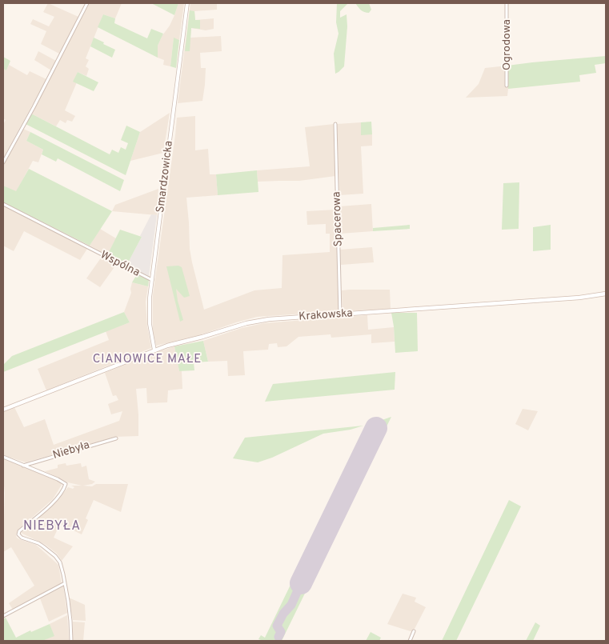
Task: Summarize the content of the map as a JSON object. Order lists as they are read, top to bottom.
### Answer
{
  "streets": {
    "main road": ["Krakowska"],
    "street": [
      "Ogrodowa",
      "Smardzowicka",
      "Spacerowa",
      "Wspólna",
      "Niebyła"
    ]
  },
  "crossings": [
    ["Smardzowicka", "Wspólna"],
    ["Smardzowicka", "Krakowska"],
    ["Spacerowa", "Krakowska"]
  ],
  "districts": ["CIANOWICE MAŁE", "NIEBYŁA"]
}
